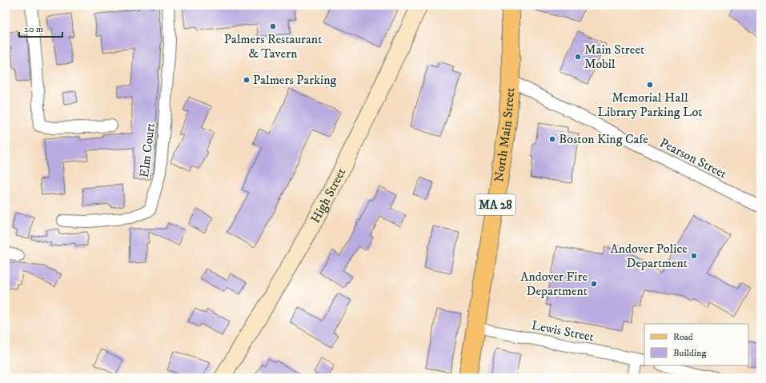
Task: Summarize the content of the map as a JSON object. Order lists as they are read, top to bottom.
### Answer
{
  "streets": {
    "main road": ["North Main Street", "High Street", "MA 28"],
    "street": ["Elm Court", "Pearson Street", "Lewis Street"]
  },
  "crossings": [
    ["North Main Street", "Pearson Street"],
    ["North Main Street", "Lewis Street"]
  ],
  "places": [
    "Palmers Restaurant & Tavern",
    "Main Street Mobil",
    "Palmers Parking",
    "Memorial Hall Library Parking Lot",
    "Boston King Cafe",
    "Andover Police Department",
    "Andover Fire Department"
  ],
  "legend": ["Road", "Building"],
  "scale_bar": "20 m"
}
